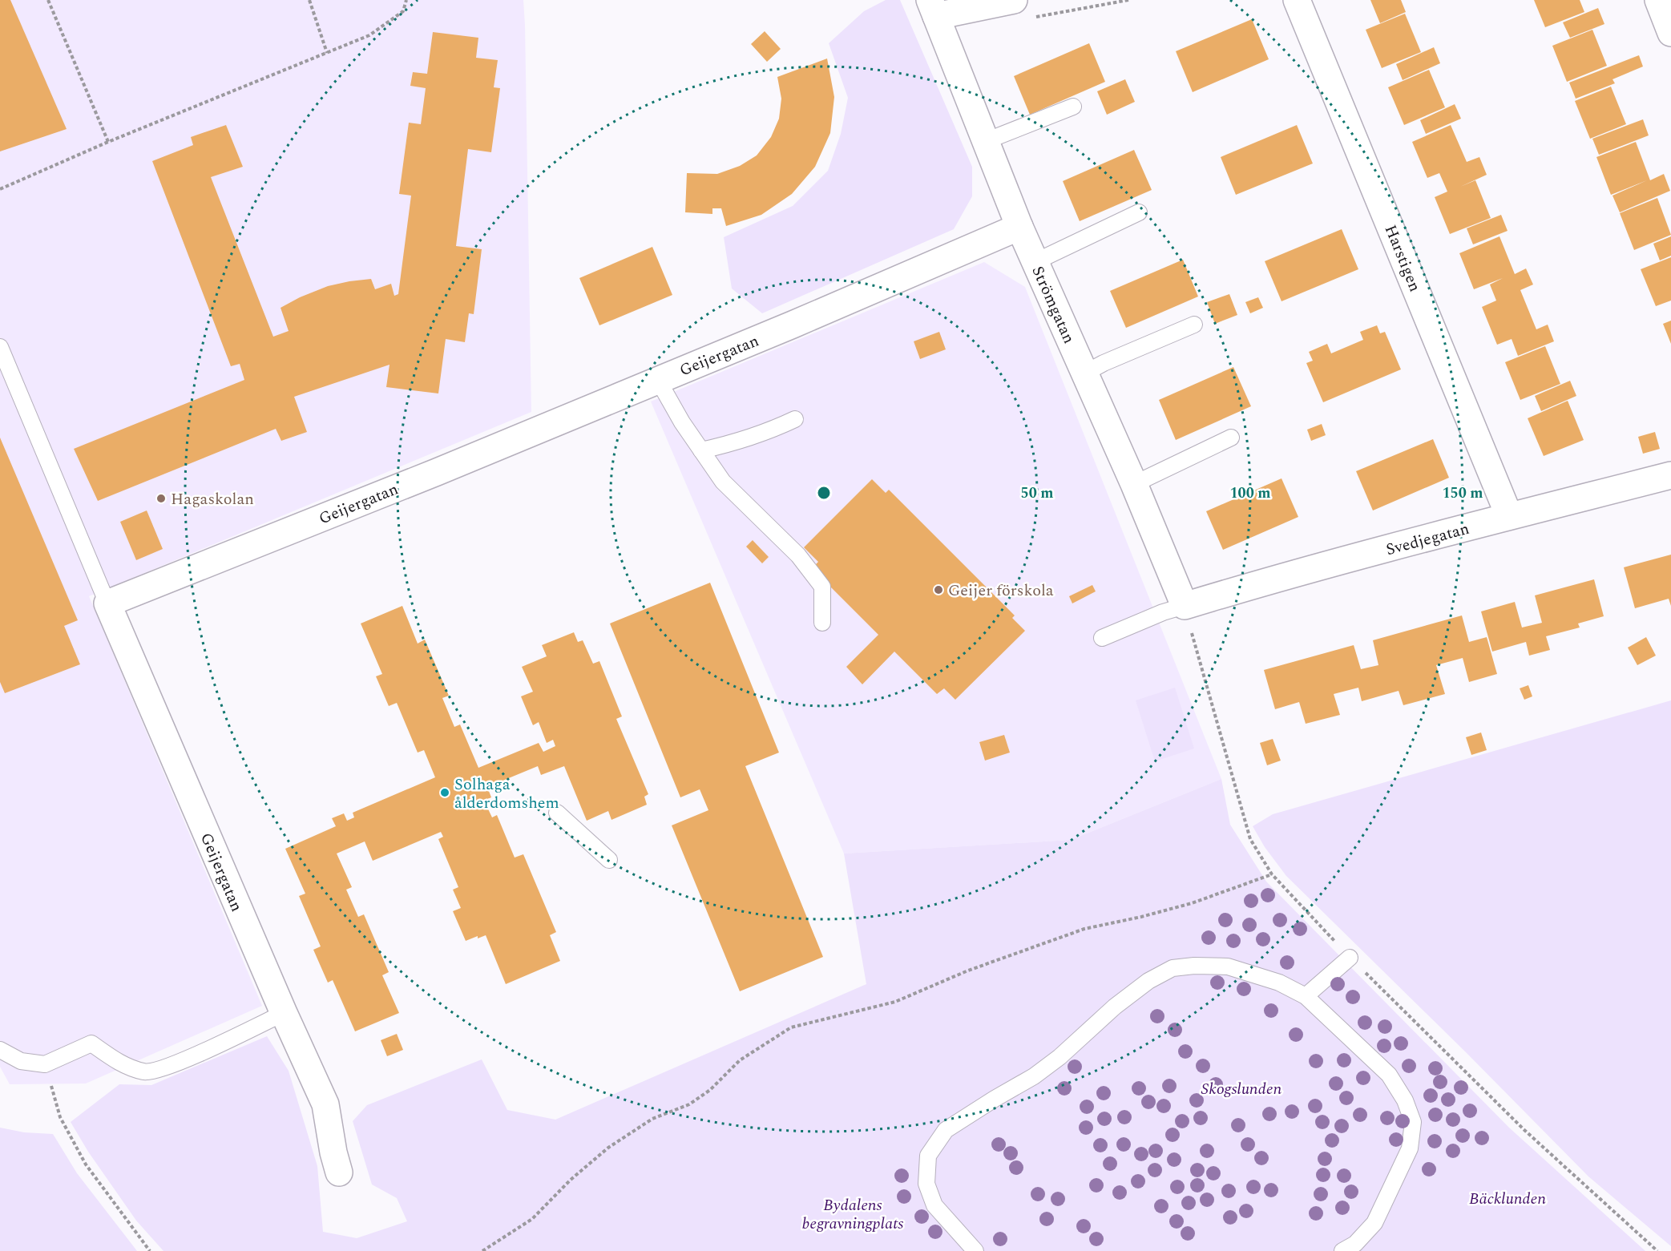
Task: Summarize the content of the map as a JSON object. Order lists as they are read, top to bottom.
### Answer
{
  "streets": {
    "street": [
      "Harstigen",
      "Strömgatan",
      "Geijergatan",
      "Svedjegatan"
    ]
  },
  "crossings": [
    ["Harstigen", "Svedjegatan"],
    ["Strömgatan", "Geijergatan"],
    ["Strömgatan", "Svedjegatan"]
  ],
  "parks": ["Skogslunden", "Bäcklunden", "Bydalens begravningplats"],
  "places": ["Hagaskolan", "Geijer förskola", "Solhaga ålderdomshem"],
  "rings": ["50 m", "100 m", "150 m"]
}
